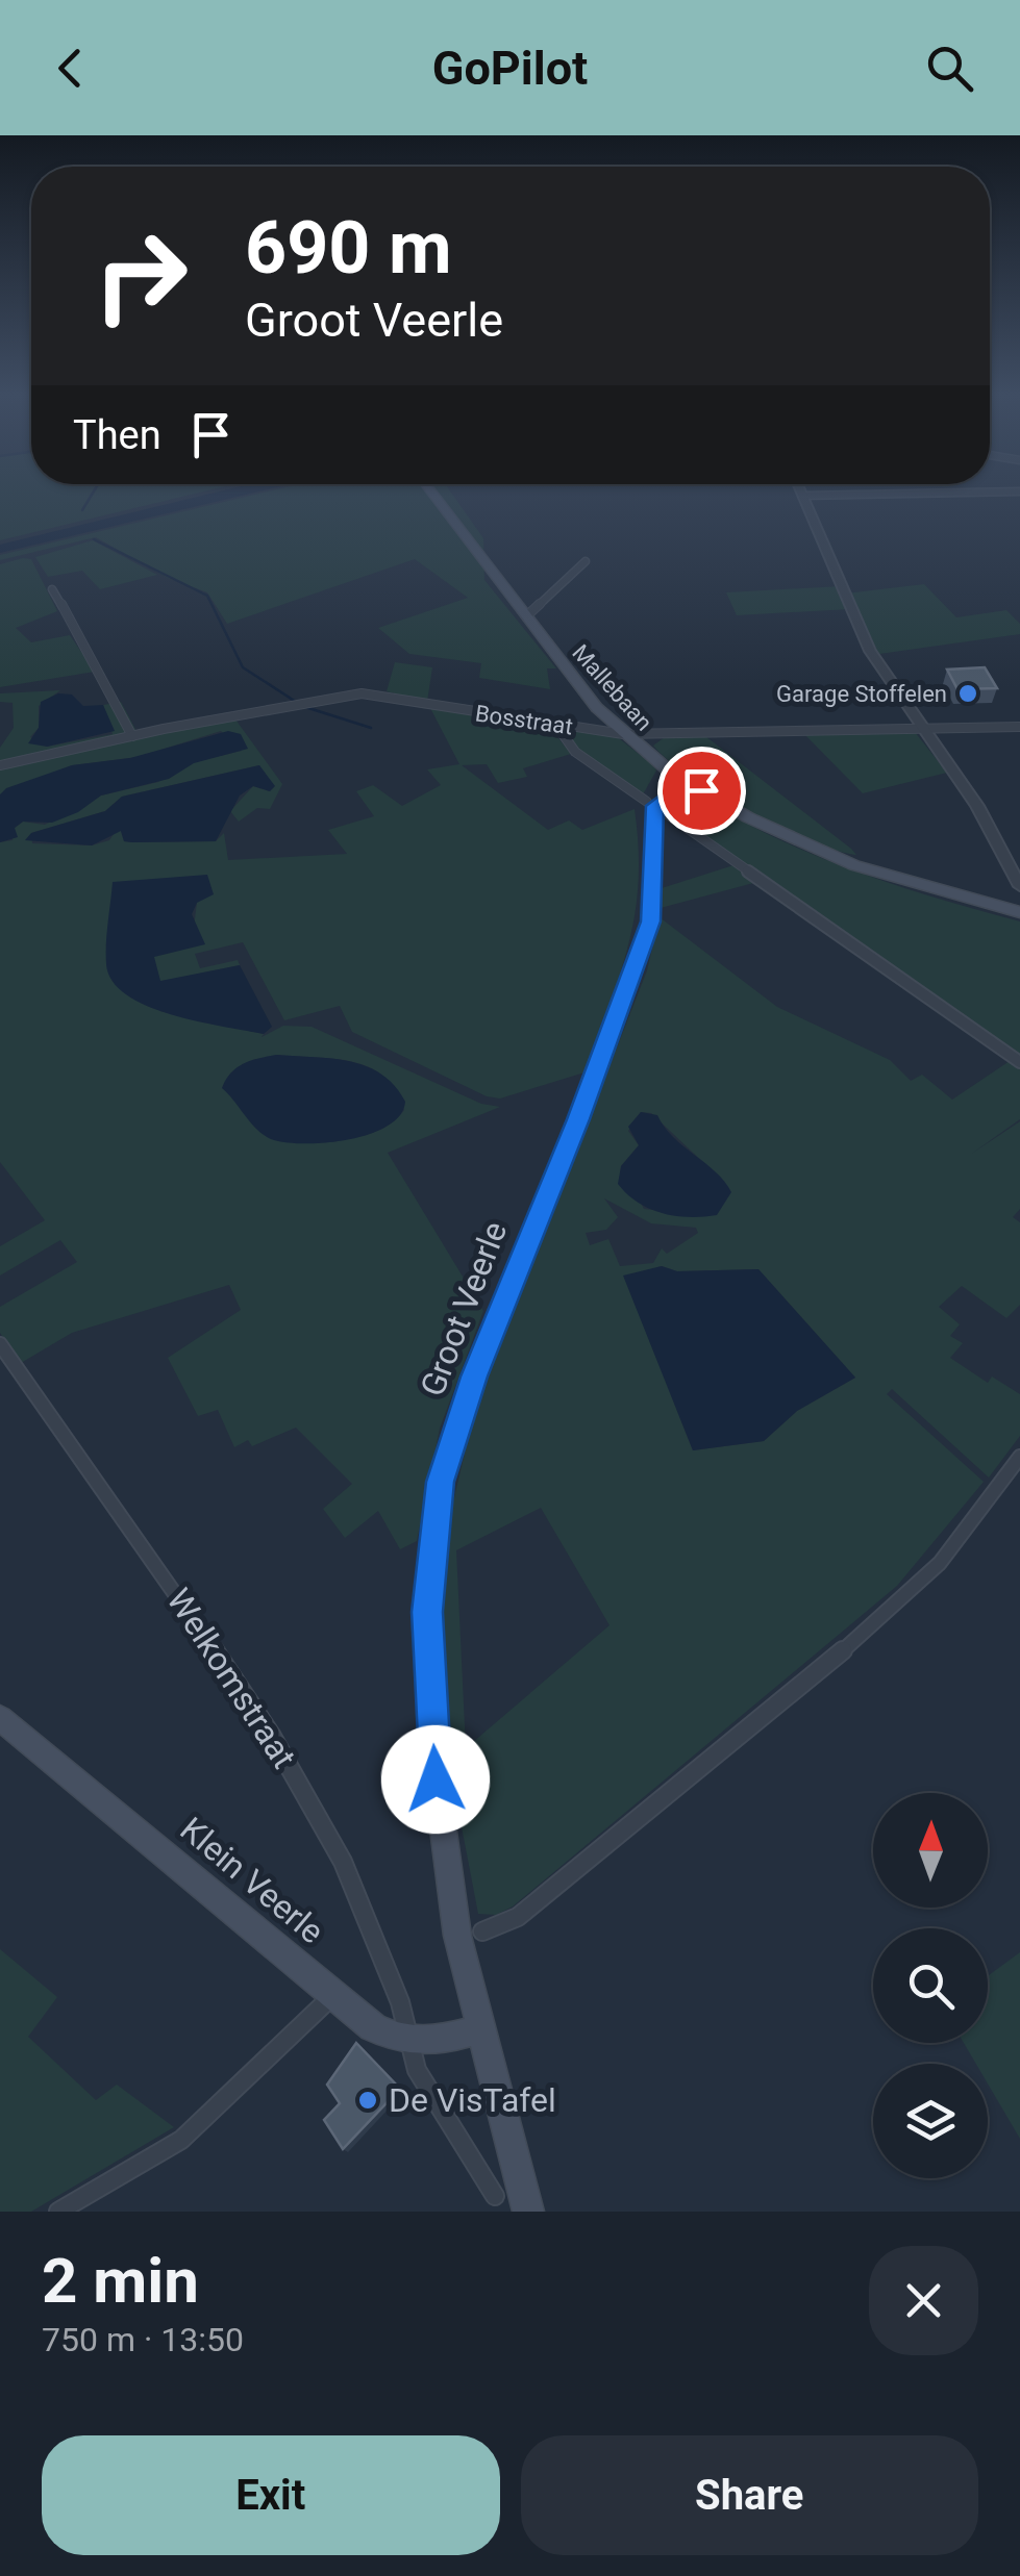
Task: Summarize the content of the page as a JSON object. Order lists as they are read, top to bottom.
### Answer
{
  "streets": {
    "main road": ["Mallebaan", "Groot Veerle", "Klein Veerle"],
    "street": ["Bosstraat", "Welkomstraat"]
  },
  "crossings": [
    ["Mallebaan", "Bosstraat"],
    ["Welkomstraat", "Klein Veerle"]
  ],
  "places": ["Garage Stoffelen", "De VisTafel"],
  "north": "top",
  "page": {
    "header": "GoPilot",
    "turn": ["690 m", "Groot Veerle"],
    "then": "Then",
    "heading": ["2 min", "750 m · 13:50"],
    "buttons": ["Exit", "Share"]
  }
}
